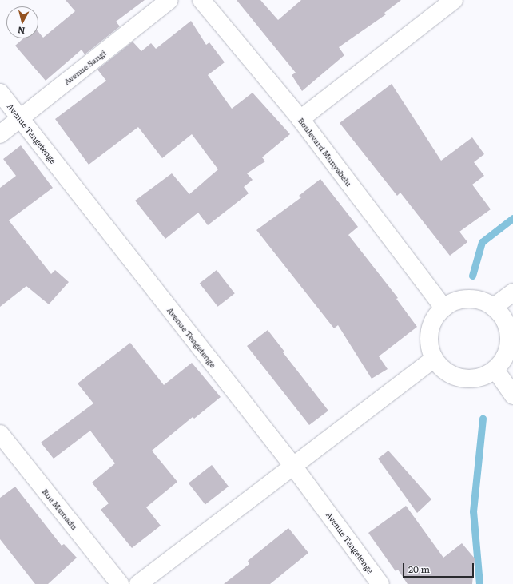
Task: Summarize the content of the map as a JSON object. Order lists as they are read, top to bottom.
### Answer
{
  "streets": {
    "street": [
      "Avenue Sangi",
      "Avenue Tengetenge",
      "Boulevard Munyabelu",
      "Rue Mamadu"
    ]
  },
  "crossings": [
    ["Avenue Sangi", "Avenue Tengetenge"]
  ],
  "scale_bar": "20 m",
  "north": "bottom"
}
